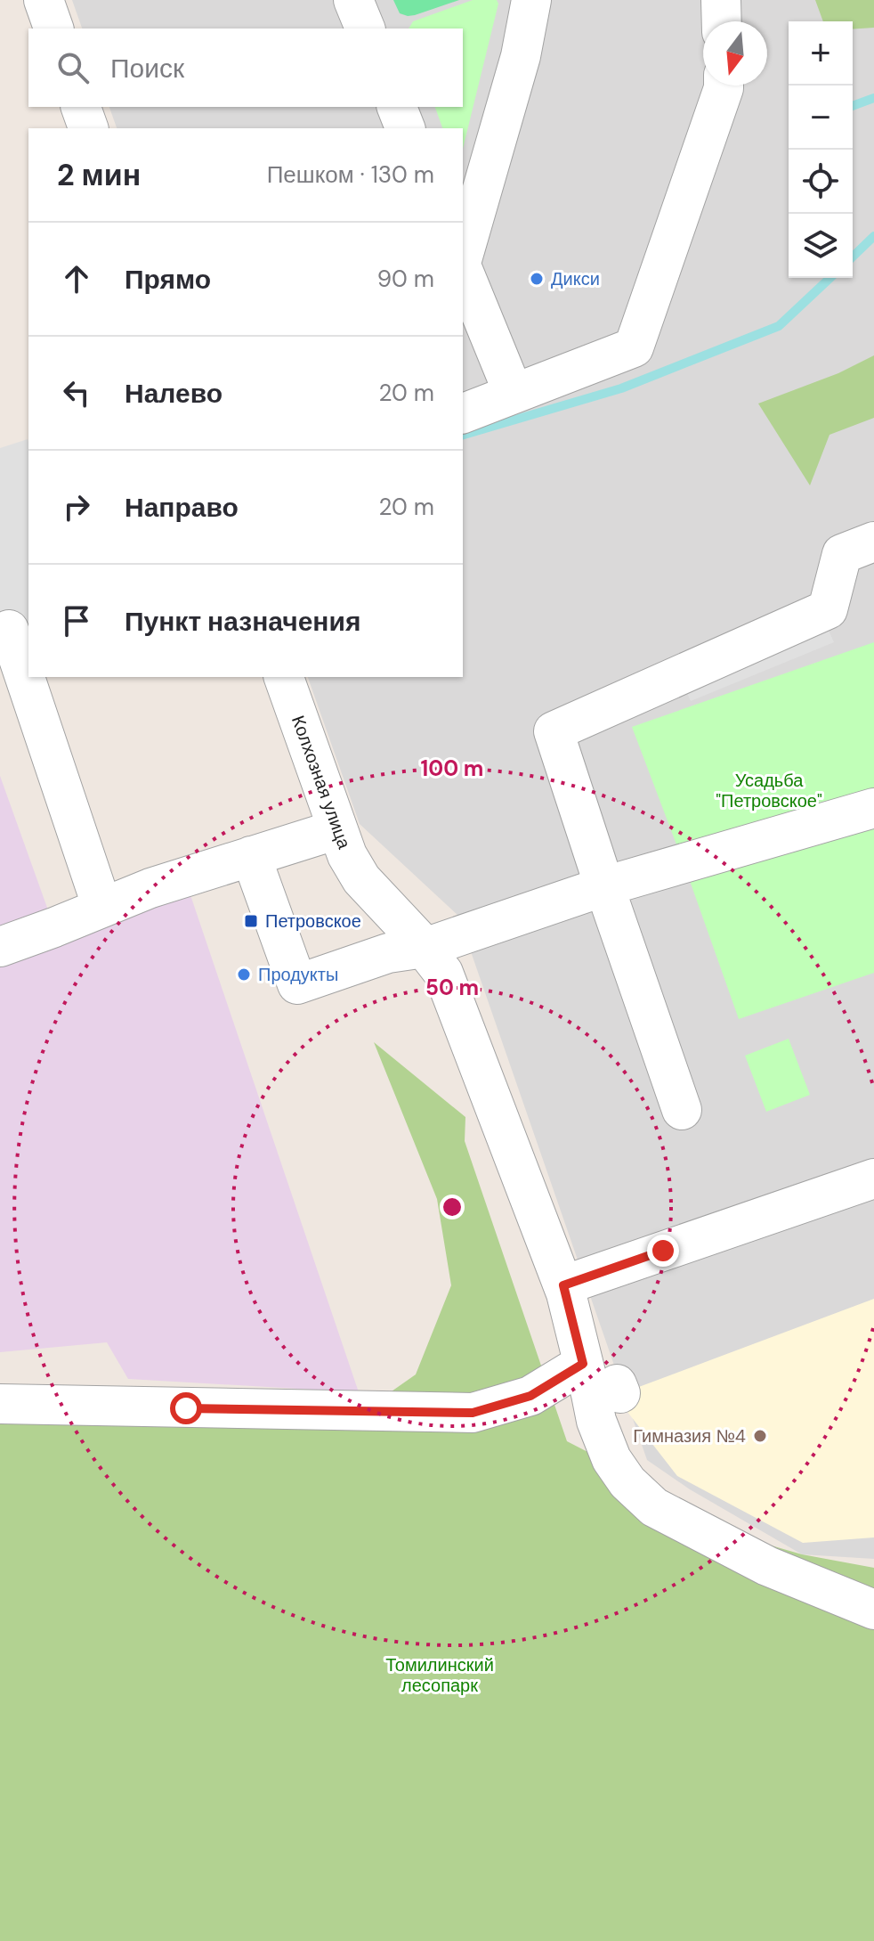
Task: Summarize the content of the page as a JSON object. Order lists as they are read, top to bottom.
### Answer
{
  "streets": {
    "street": ["Колхозная улица"]
  },
  "parks": ["Усадьба \"Петровское\"", "Томилинский лесопарк"],
  "places": {
    "other": ["Дикси", "Продукты", "Гимназия №4"],
    "transit": ["Петровское"]
  },
  "north": "bottom",
  "page": {
    "map_buttons": ["+", "−"],
    "search": "Поиск",
    "heading": ["2 мин", "Пешком · 130 m"],
    "list": [
      ["Прямо", "90 m"],
      ["Налево", "20 m"],
      ["Направо", "20 m"],
      "Пункт назначения"
    ]
  },
  "rings": ["100 m", "50 m"]
}
